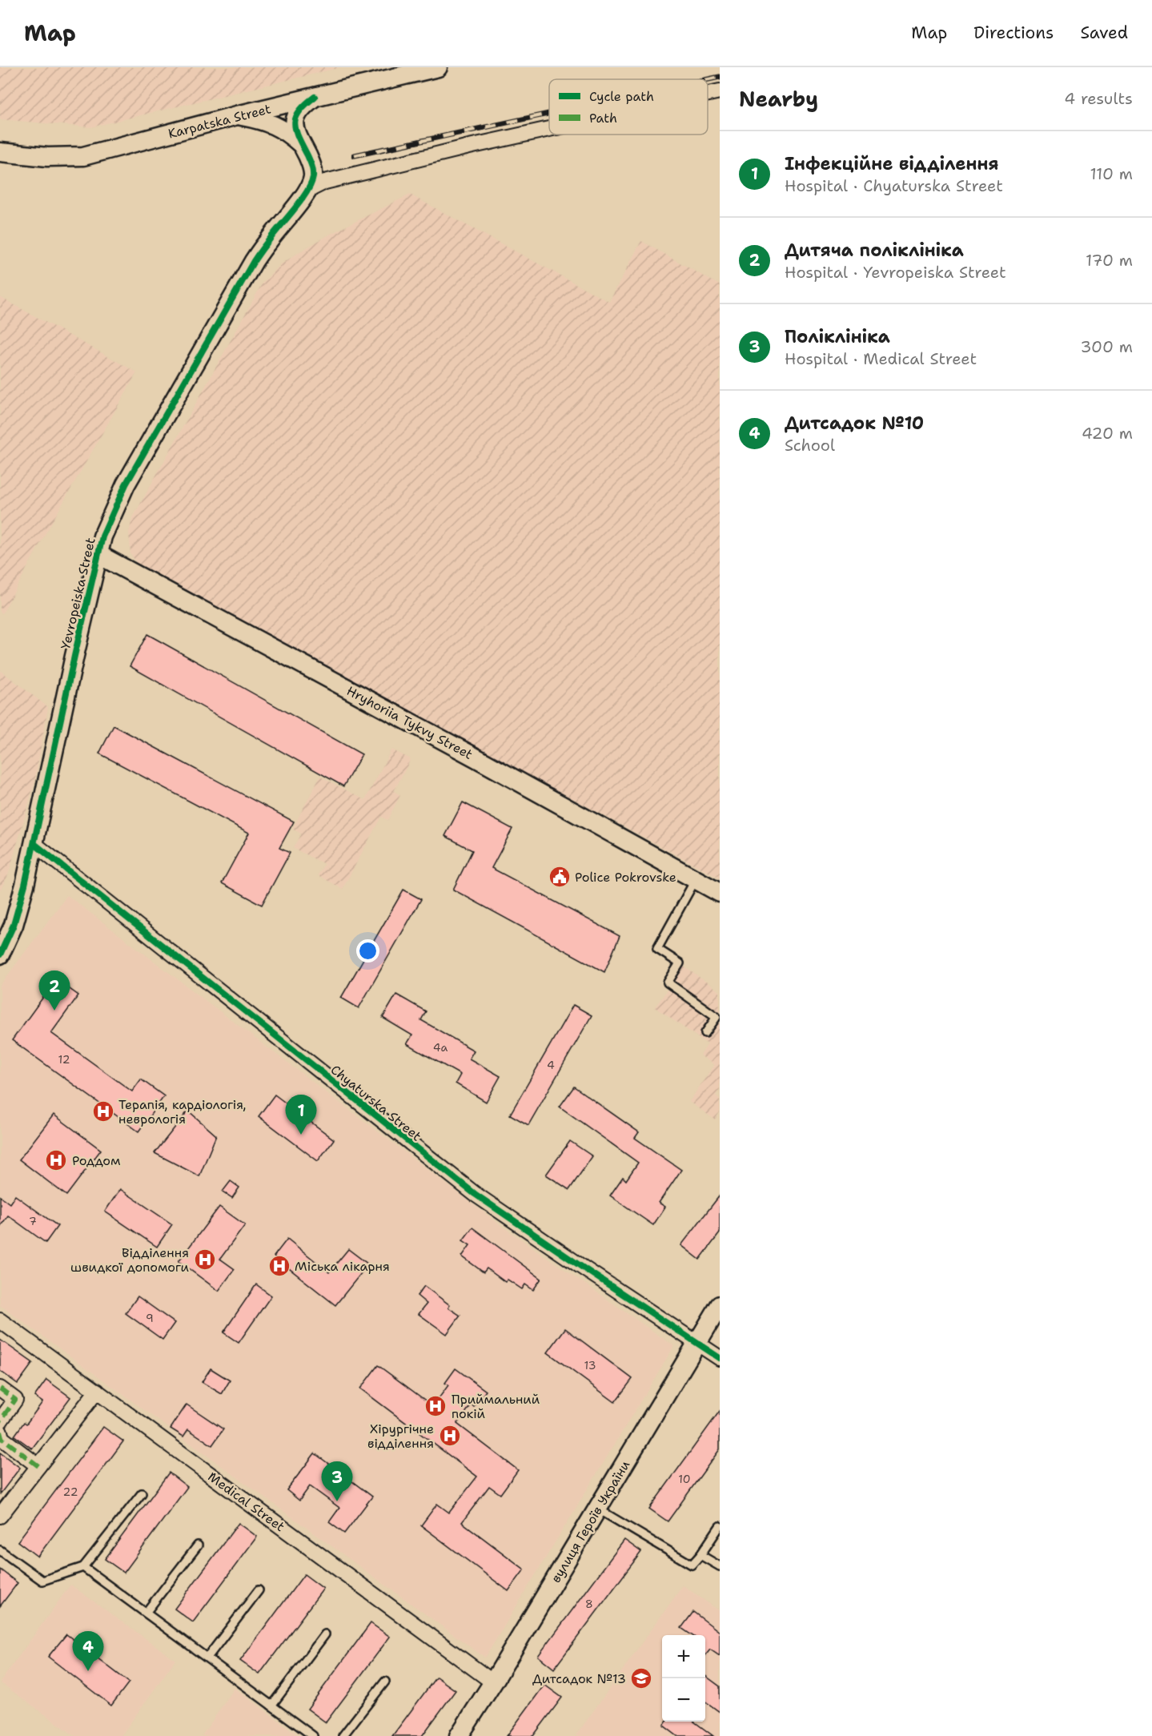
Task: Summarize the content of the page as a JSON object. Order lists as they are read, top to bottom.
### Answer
{
  "streets": {
    "street": [
      "Karpatska Street",
      "Yevropeiska Street",
      "Hryhoriia Tykvy Street",
      "Chyaturska Street",
      "Medical Street",
      "вулиця Героїв України"
    ]
  },
  "crossings": [
    ["Yevropeiska Street", "Hryhoriia Tykvy Street"],
    ["Yevropeiska Street", "Chyaturska Street"],
    ["Chyaturska Street", "вулиця Героїв України"],
    ["Medical Street", "вулиця Героїв України"]
  ],
  "places": {
    "public building": ["Police Pokrovske"],
    "hospital": [
      "Терапія, кардіологія, неврологія",
      "Роддом",
      "Відділення швидкої допомоги",
      "Мiська лiкарня",
      "Приймальний покій",
      "Хірургічне відділення"
    ],
    "school or university": ["Дитсадок №13"]
  },
  "house_numbers": [
    "4а",
    "12",
    "4",
    "7",
    "9",
    "13",
    "10",
    "22",
    "8"
  ],
  "legend": ["Cycle path", "Path"],
  "page": {
    "header": "Map",
    "nav": ["Map", "Directions", "Saved"],
    "heading": ["Nearby", "4 results"],
    "list": [
      {
        "mark": "1",
        "name": "Інфекційне відділення",
        "note": "Hospital · Chyaturska Street",
        "value": "110 m"
      },
      {
        "mark": "2",
        "name": "Дитяча поліклініка",
        "note": "Hospital · Yevropeiska Street",
        "value": "170 m"
      },
      {
        "mark": "3",
        "name": "Поліклініка",
        "note": "Hospital · Medical Street",
        "value": "300 m"
      },
      {
        "mark": "4",
        "name": "Дитсадок №10",
        "note": "School",
        "value": "420 m"
      }
    ],
    "pins": [
      "2",
      "1",
      "3",
      "4"
    ],
    "map_buttons": ["+", "−"]
  }
}
